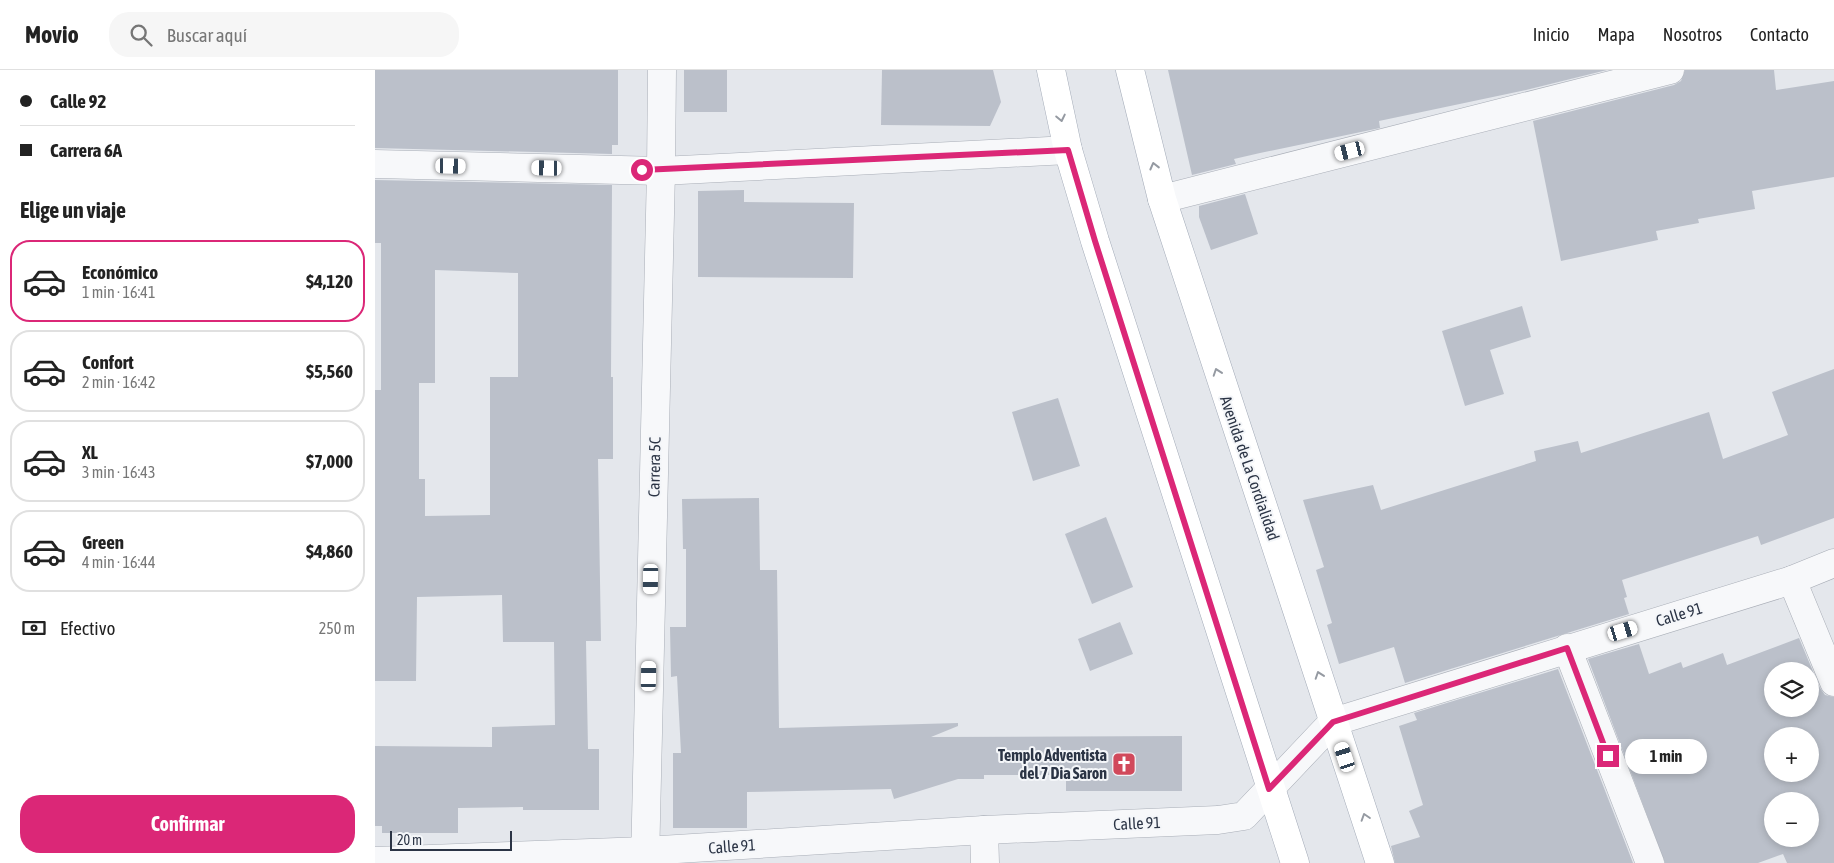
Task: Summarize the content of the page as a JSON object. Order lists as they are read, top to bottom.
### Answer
{
  "streets": {
    "main road": ["Avenida de La Cordialidad"],
    "street": ["Carrera 5C", "Calle 91"]
  },
  "crossings": [
    ["Carrera 5C", "Calle 91"],
    ["Avenida de La Cordialidad", "Calle 91"]
  ],
  "places": {
    "church": ["Templo Adventista del 7 Dia Saron"]
  },
  "scale_bar": "20 m",
  "page": {
    "header": "Movio",
    "search": "Buscar aquí",
    "nav": [
      "Inicio",
      "Mapa",
      "Nosotros",
      "Contacto"
    ],
    "banner": ["Calle 92", "Carrera 6A"],
    "heading": "Elige un viaje",
    "list": [
      {
        "name": "Económico",
        "note": "1 min · 16:41",
        "value": "$4,120"
      },
      {
        "name": "Confort",
        "note": "2 min · 16:42",
        "value": "$5,560"
      },
      {
        "name": "XL",
        "note": "3 min · 16:43",
        "value": "$7,000"
      },
      {
        "name": "Green",
        "note": "4 min · 16:44",
        "value": "$4,860"
      }
    ],
    "pay": ["Efectivo", "250 m"],
    "map_buttons": ["+", "−"],
    "bubble": "1 min",
    "buttons": "Confirmar",
    "scale": "20 m"
  }
}
